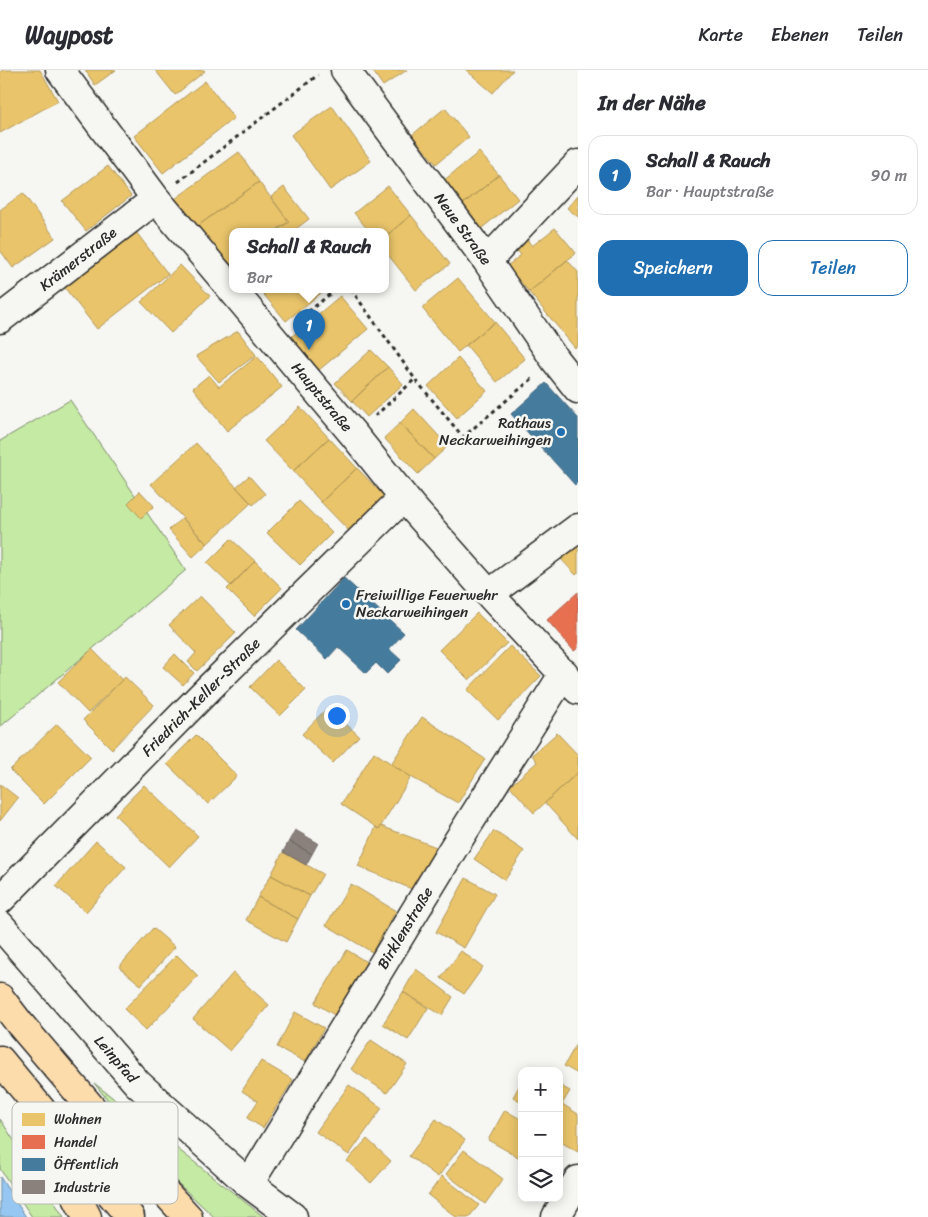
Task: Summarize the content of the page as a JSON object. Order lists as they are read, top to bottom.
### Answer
{
  "streets": {
    "street": [
      "Neue Straße",
      "Krämerstraße",
      "Hauptstraße",
      "Friedrich-Keller-Straße",
      "Birklenstraße",
      "Leinpfad"
    ]
  },
  "crossings": [
    ["Krämerstraße", "Hauptstraße"],
    ["Hauptstraße", "Friedrich-Keller-Straße"],
    ["Hauptstraße", "Birklenstraße"],
    ["Birklenstraße", "Leinpfad"]
  ],
  "places": ["Rathaus Neckarweihingen", "Freiwillige Feuerwehr Neckarweihingen"],
  "legend": [
    "Wohnen",
    "Handel",
    "Öffentlich",
    "Industrie"
  ],
  "page": {
    "header": "Waypost",
    "nav": ["Karte", "Ebenen", "Teilen"],
    "heading": "In der Nähe",
    "list": [
      {
        "mark": "1",
        "name": "Schall & Rauch",
        "note": "Bar · Hauptstraße",
        "value": "90 m"
      }
    ],
    "buttons": ["Speichern", "Teilen"],
    "popup": ["Schall & Rauch", "Bar"],
    "pins": "1",
    "map_buttons": ["+", "−"]
  }
}
